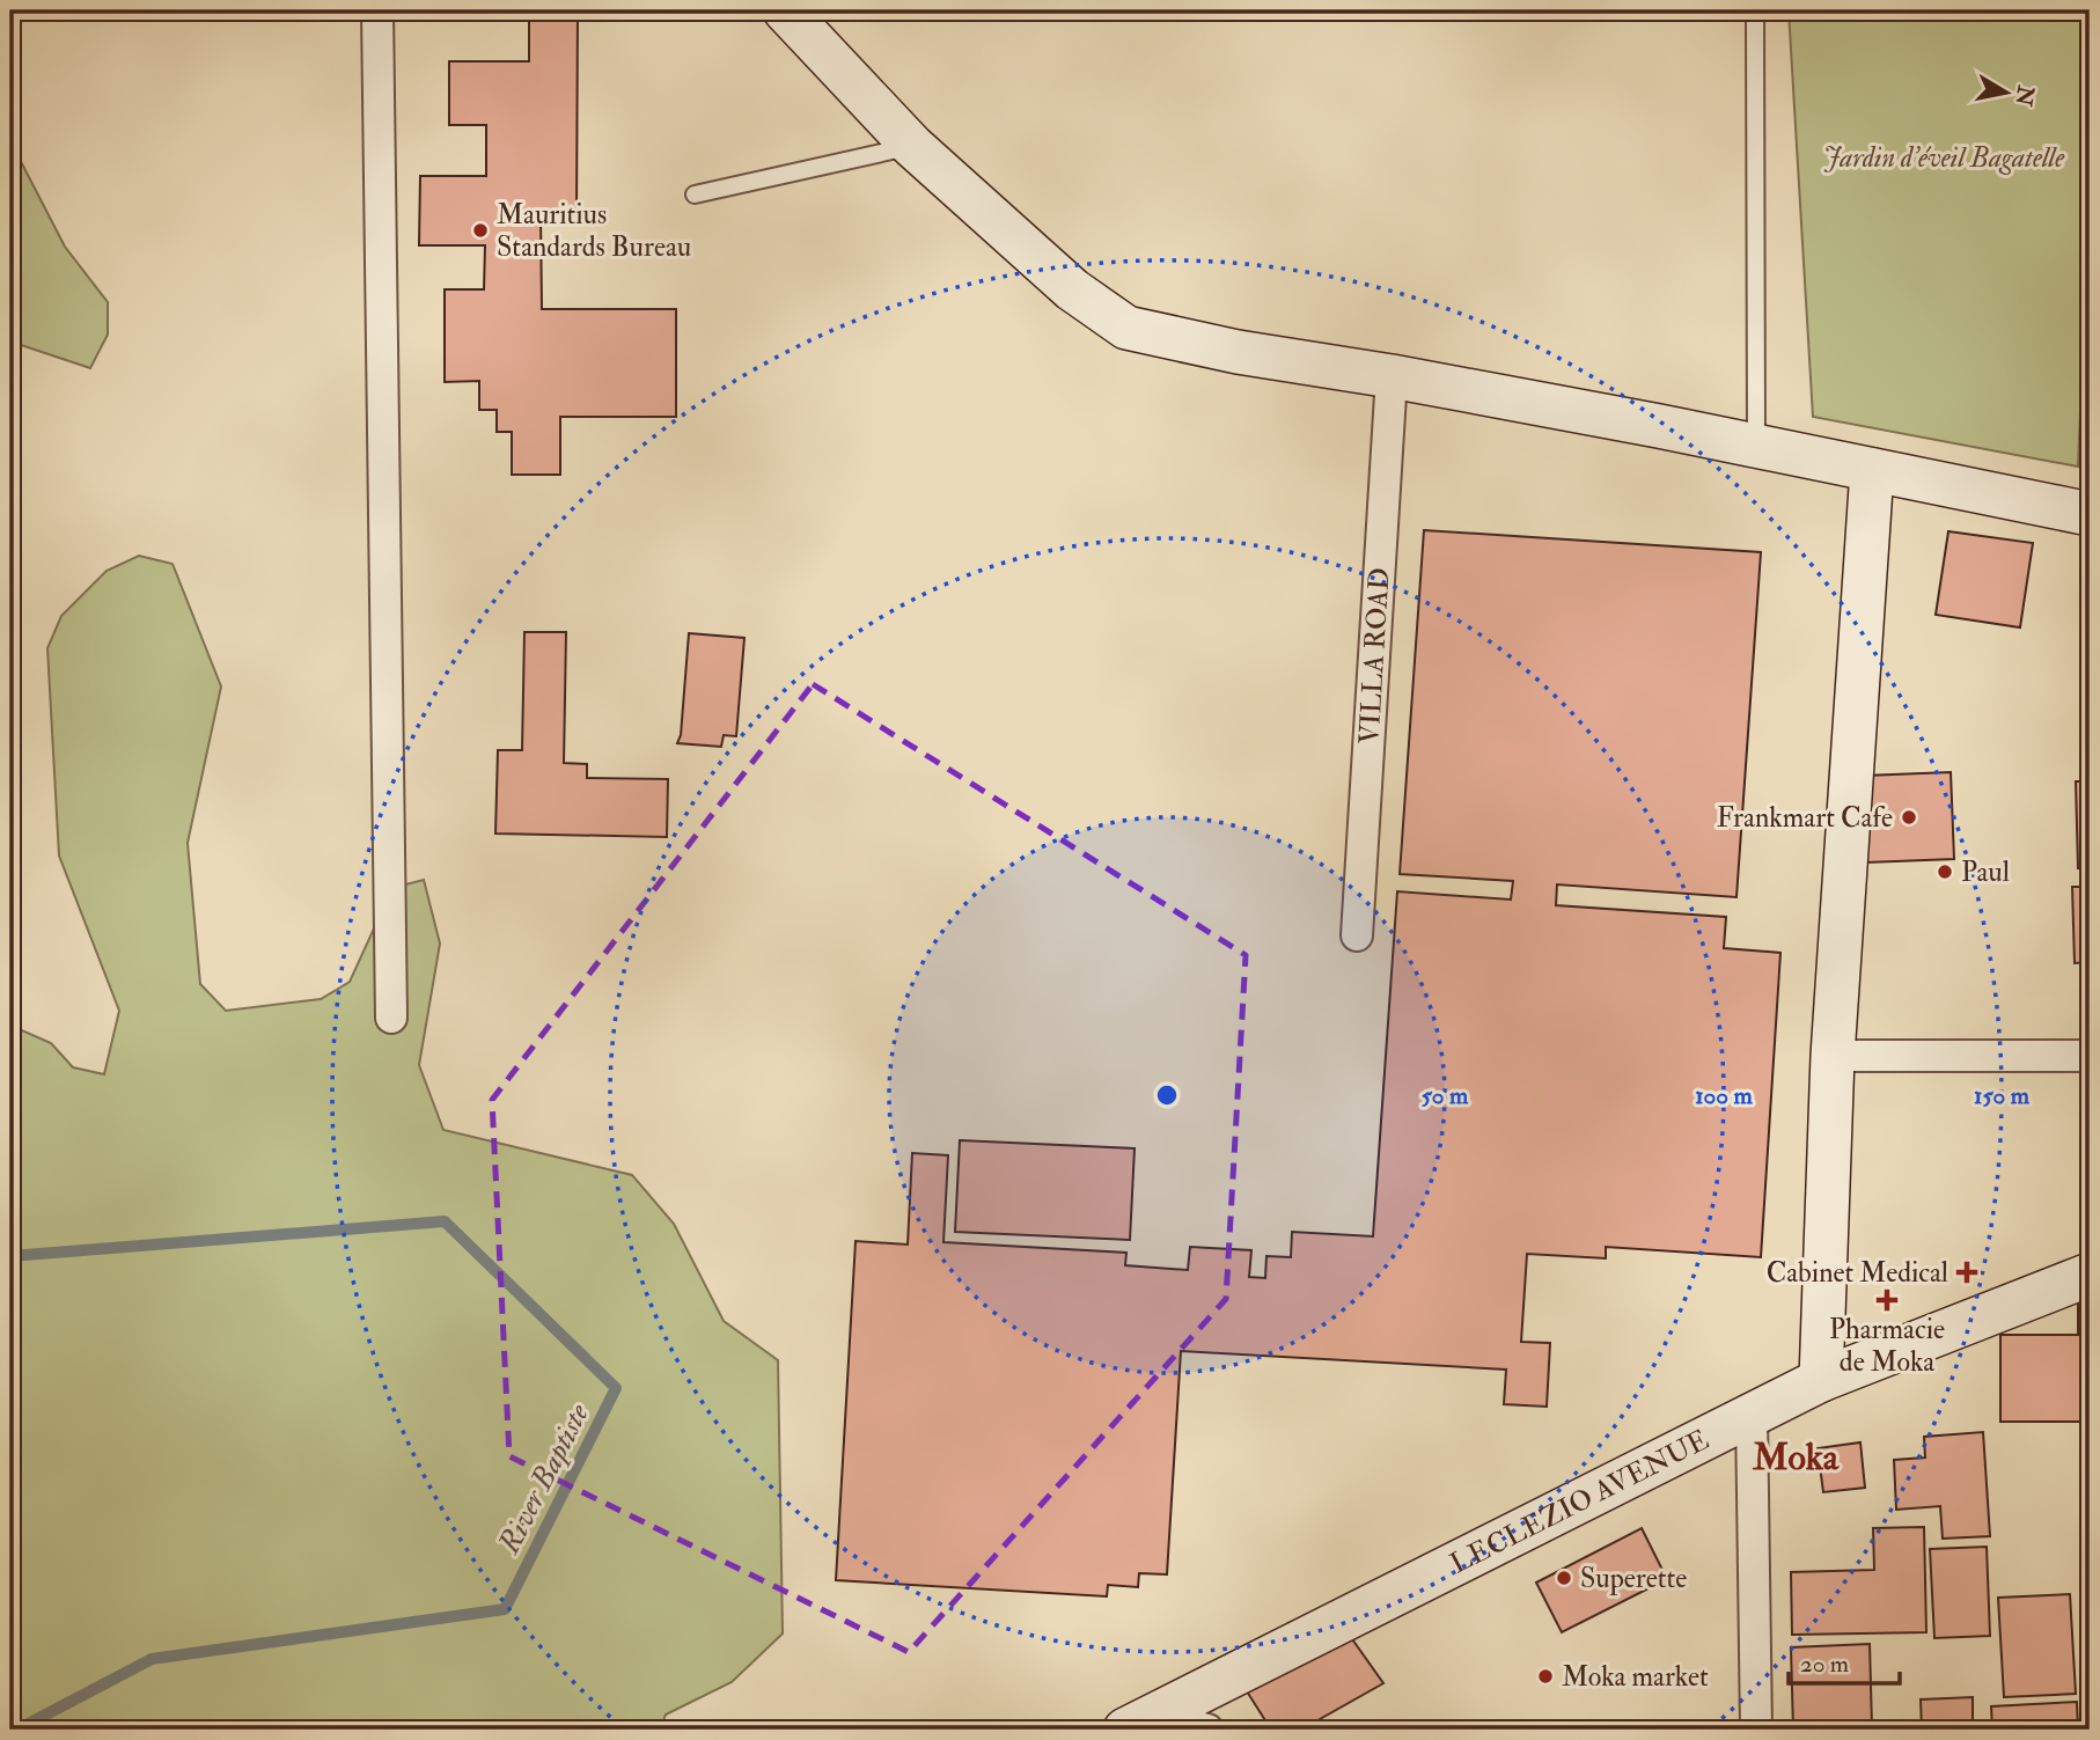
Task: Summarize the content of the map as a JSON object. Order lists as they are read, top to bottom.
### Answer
{
  "streets": {
    "main road": ["LECLEZIO AVENUE"],
    "street": ["VILLA ROAD"]
  },
  "districts": ["Moka"],
  "water": ["River Baptiste"],
  "parks": ["Jardin d'éveil Bagatelle"],
  "places": {
    "other": [
      "Mauritius Standards Bureau",
      "Frankmart Cafe",
      "Paul",
      "Superette",
      "Moka market"
    ],
    "health": ["Cabinet Medical", "Pharmacie de Moka"]
  },
  "scale_bar": "20 m",
  "north": "right",
  "rings": ["50 m", "100 m", "150 m"]
}
